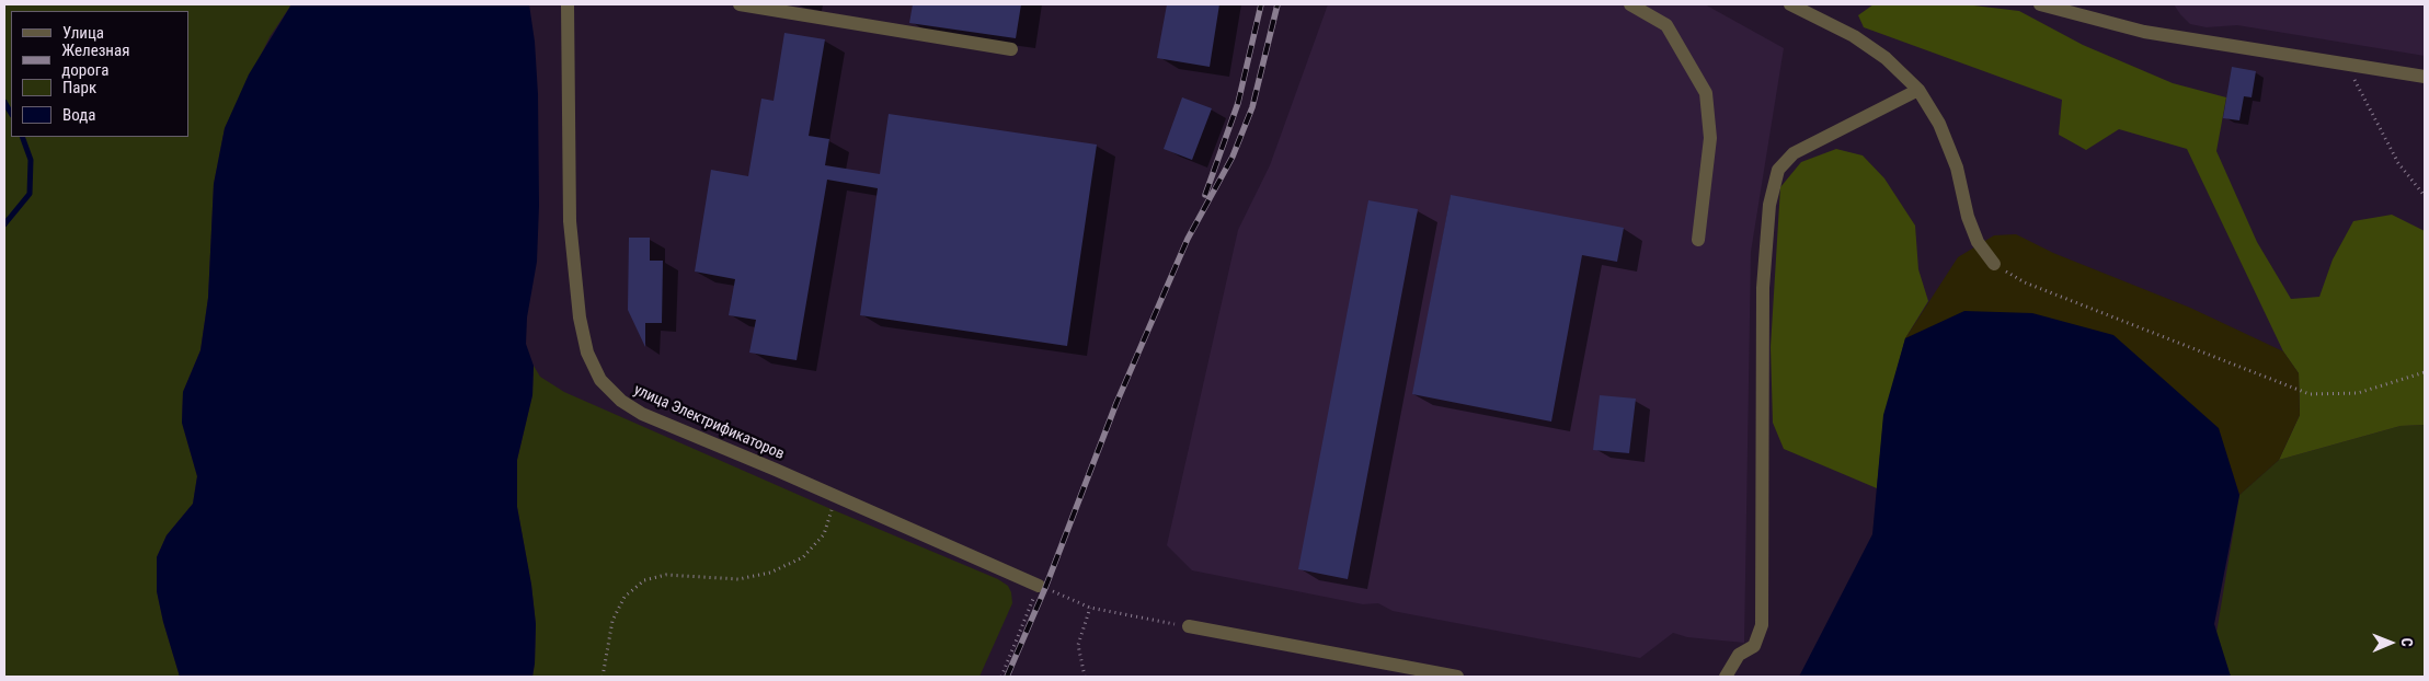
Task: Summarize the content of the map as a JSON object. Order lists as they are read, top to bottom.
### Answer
{
  "streets": {
    "street": ["улица Электрификаторов"]
  },
  "legend": [
    "Улица",
    "Железная дорога",
    "Парк",
    "Вода"
  ],
  "north": "right"
}
